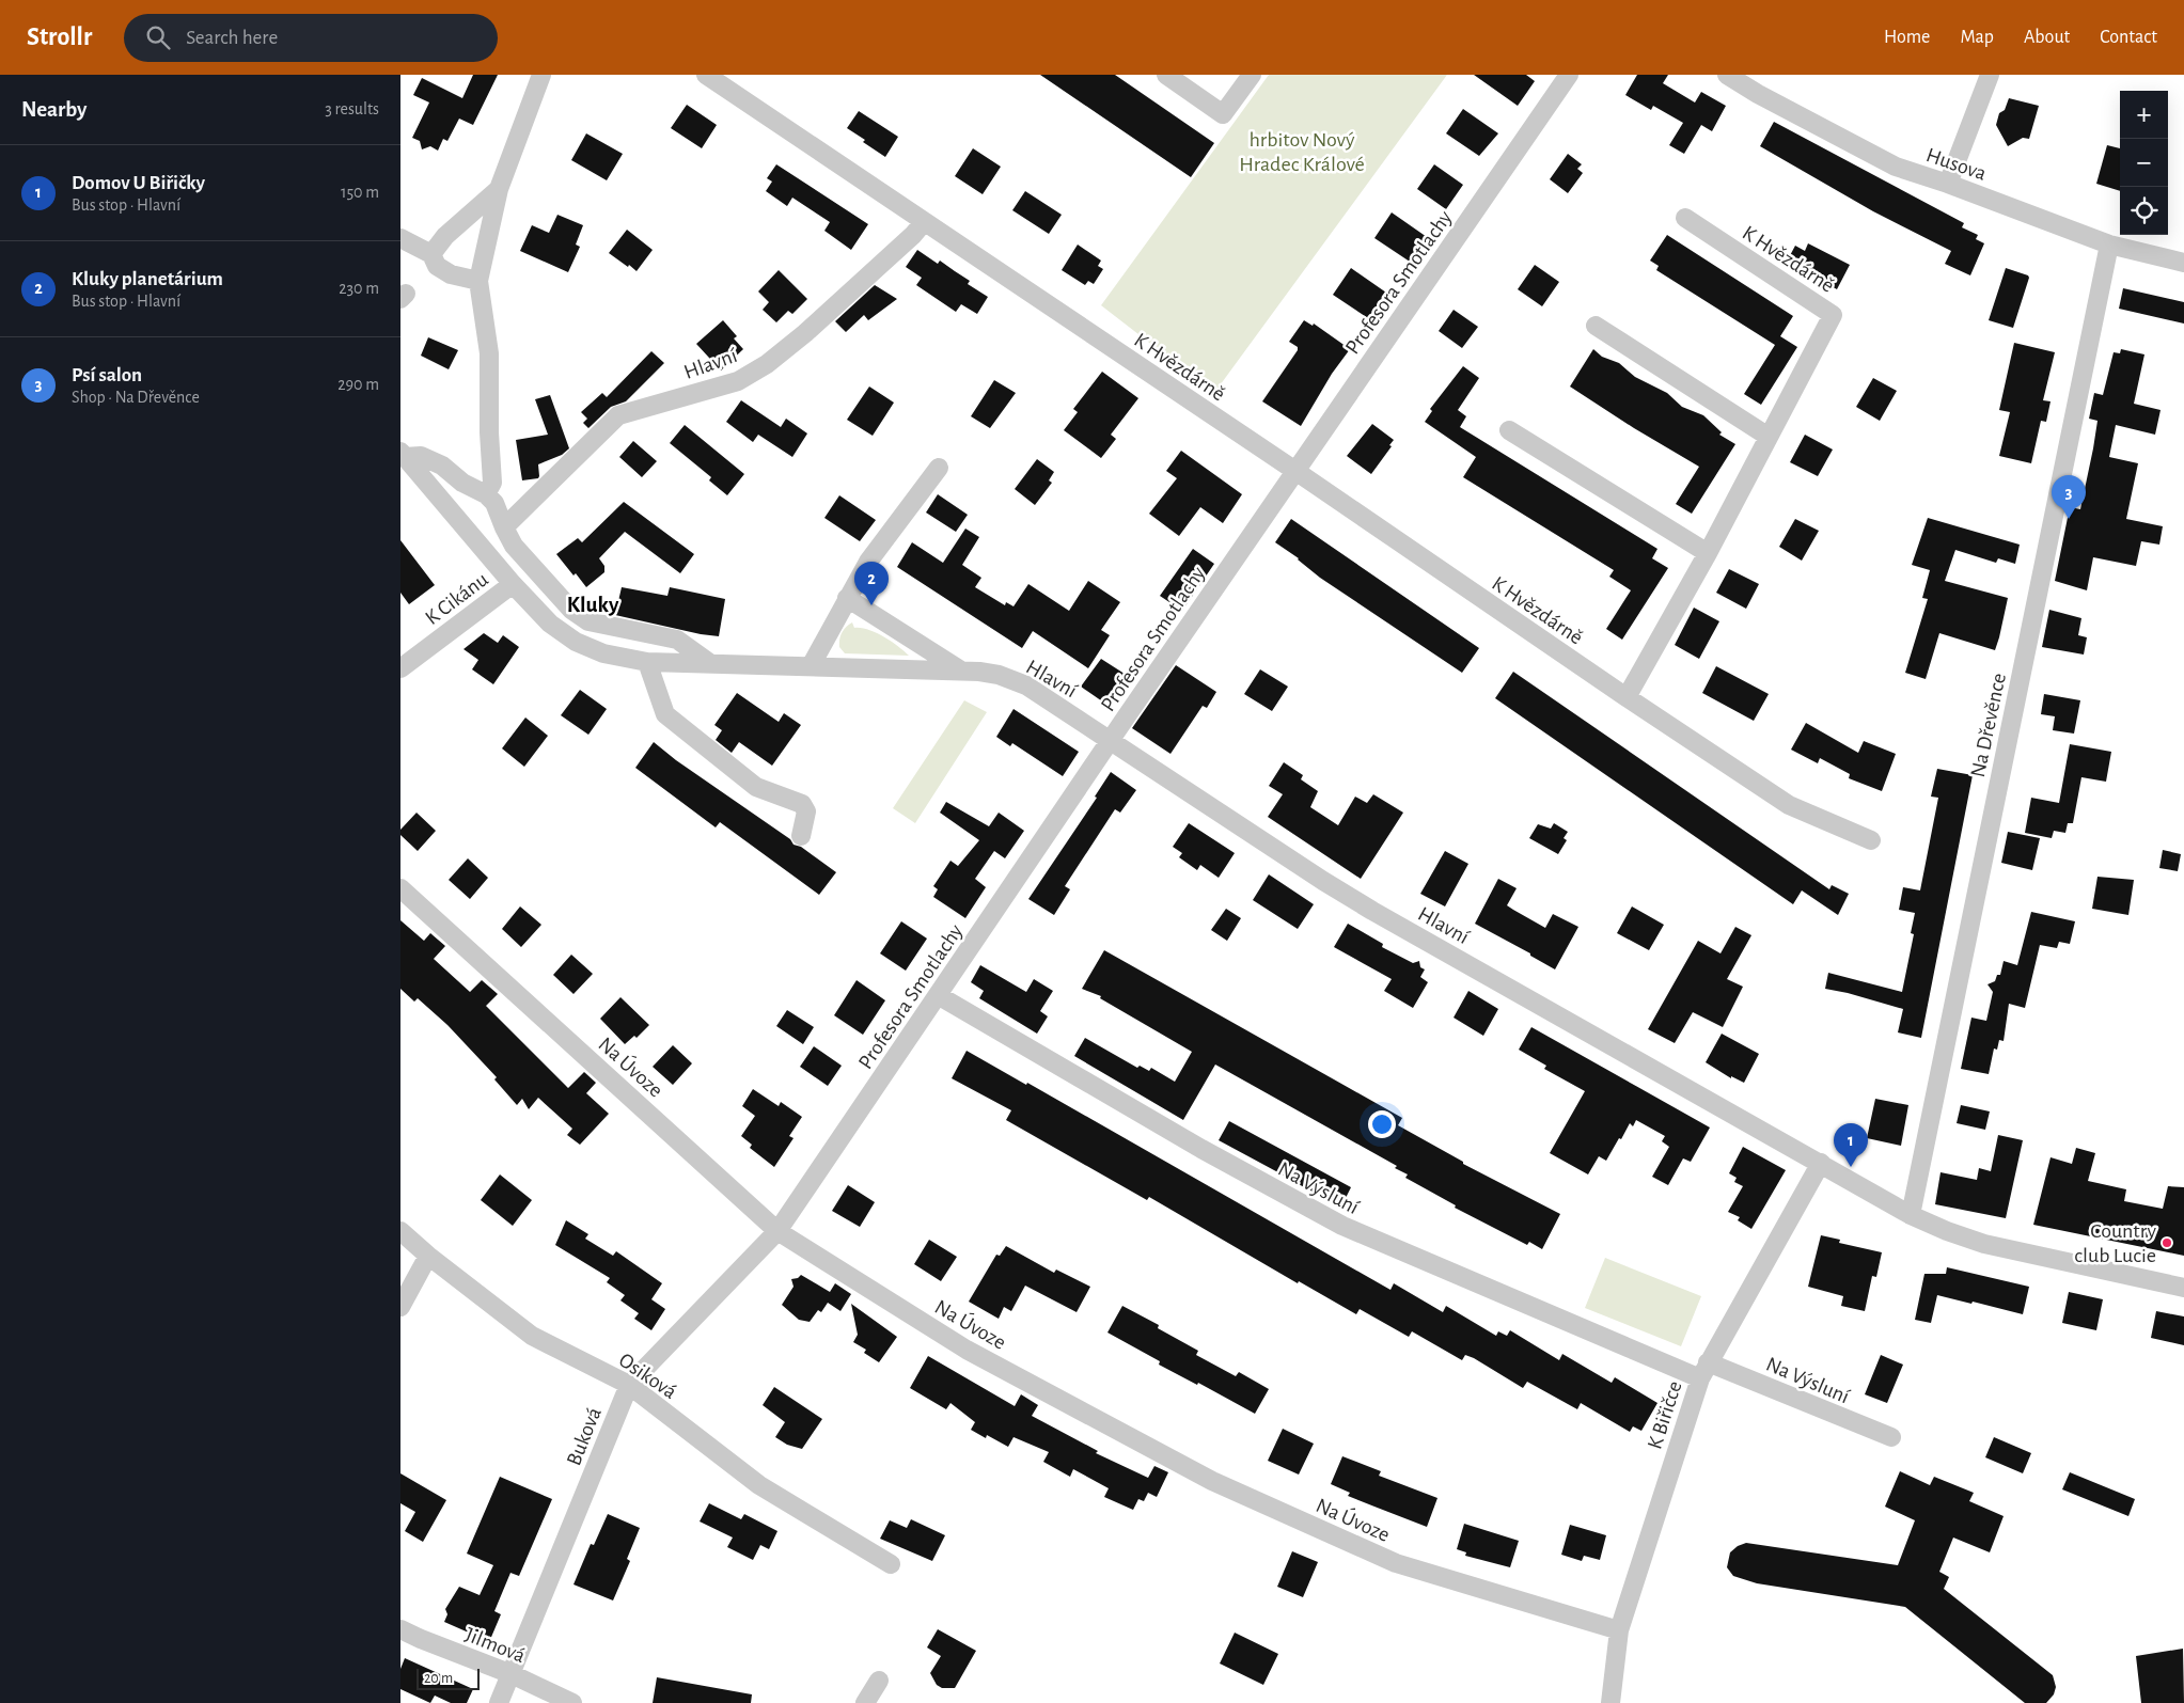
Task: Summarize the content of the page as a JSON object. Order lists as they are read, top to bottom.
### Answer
{
  "streets": {
    "street": [
      "Husova",
      "K Hvězdárně",
      "Profesora Smotlachy",
      "Hlavní",
      "K Cikánu",
      "Na Dřevěnce",
      "Na Úvoze",
      "Na Výsluní",
      "Osiková",
      "K Biřičce",
      "Buková",
      "Jilmová"
    ]
  },
  "crossings": [
    ["Husova", "Na Dřevěnce"],
    ["K Hvězdárně", "Profesora Smotlachy"],
    ["K Hvězdárně", "Hlavní"],
    ["Profesora Smotlachy", "Hlavní"],
    ["Profesora Smotlachy", "Na Úvoze"],
    ["Profesora Smotlachy", "Na Výsluní"],
    ["Profesora Smotlachy", "Buková"],
    ["Hlavní", "K Cikánu"],
    ["Hlavní", "Na Dřevěnce"],
    ["Hlavní", "K Biřičce"],
    ["Na Úvoze", "K Biřičce"],
    ["Na Úvoze", "Buková"],
    ["Na Výsluní", "K Biřičce"],
    ["Osiková", "Buková"],
    ["Buková", "Jilmová"]
  ],
  "districts": ["Kluky"],
  "parks": ["hrbitov Nový Hradec Králové"],
  "places": ["Country club Lucie"],
  "scale_bar": "20 m",
  "page": {
    "header": "Strollr",
    "search": "Search here",
    "nav": [
      "Home",
      "Map",
      "About",
      "Contact"
    ],
    "heading": ["Nearby", "3 results"],
    "map_buttons": ["+", "−"],
    "list": [
      {
        "mark": "1",
        "name": "Domov U Biřičky",
        "note": "Bus stop · Hlavní",
        "value": "150 m"
      },
      {
        "mark": "2",
        "name": "Kluky planetárium",
        "note": "Bus stop · Hlavní",
        "value": "230 m"
      },
      {
        "mark": "3",
        "name": "Psí salon",
        "note": "Shop · Na Dřevěnce",
        "value": "290 m"
      }
    ],
    "pins": ["3", "2", "1"],
    "scale": "20 m"
  }
}
